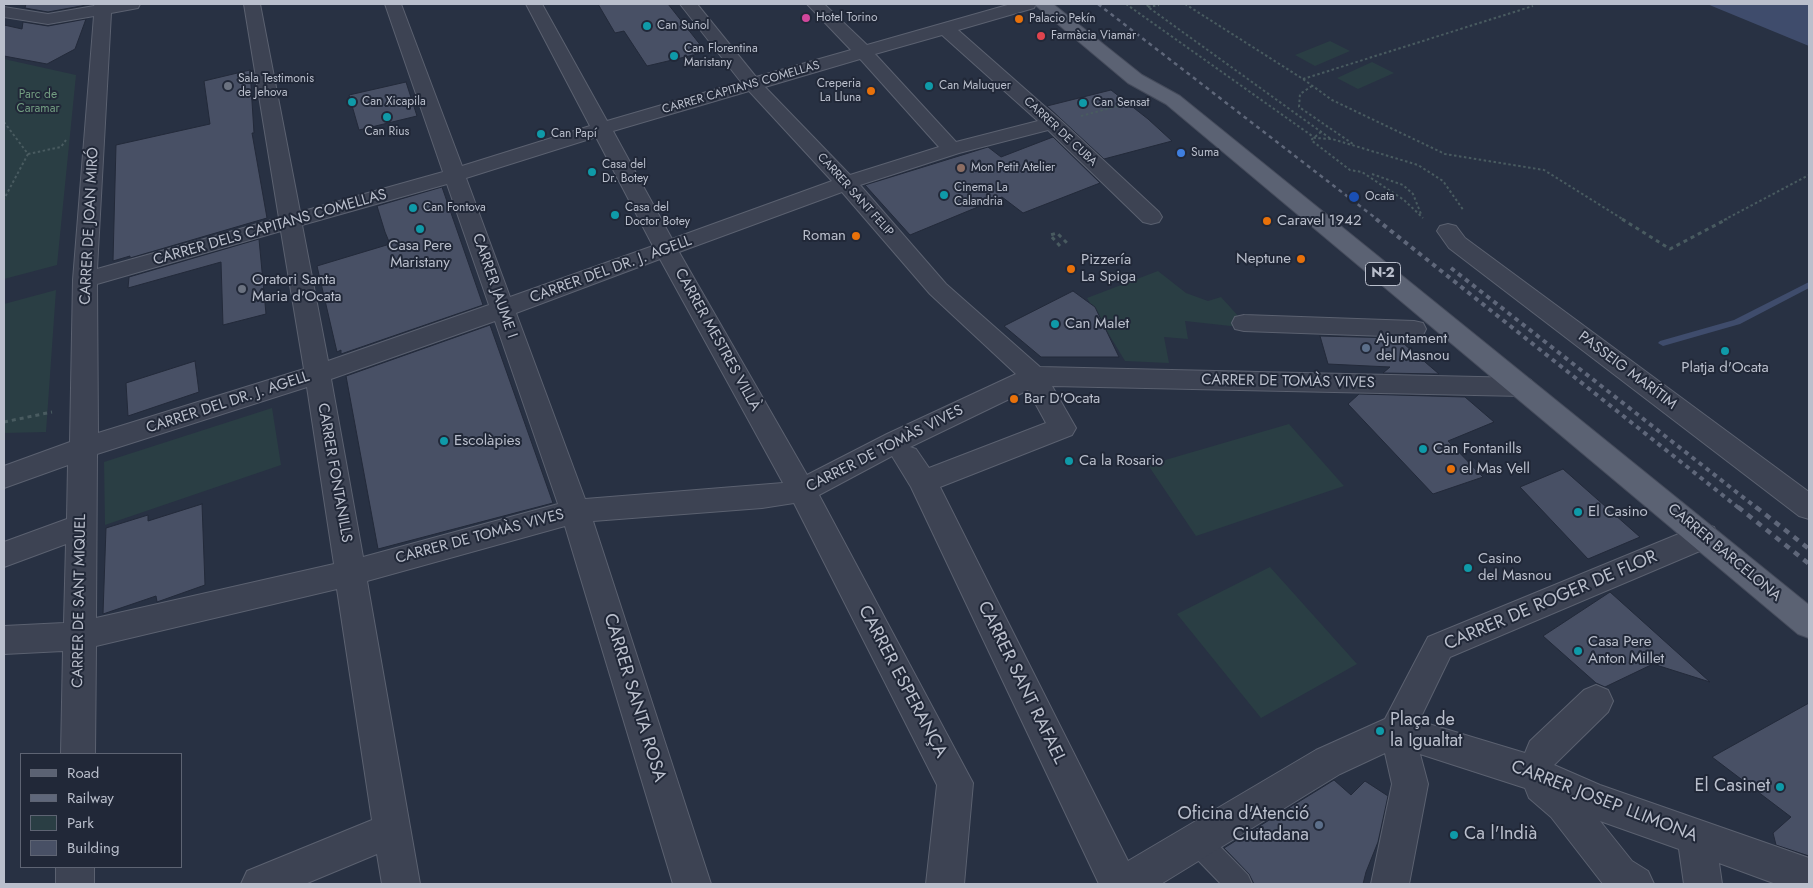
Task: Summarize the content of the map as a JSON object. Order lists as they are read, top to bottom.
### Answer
{
  "streets": {
    "main road": ["N-2", "CARRER BARCELONA"],
    "street": [
      "CARRER CAPITANS COMELLAS",
      "CARRER DE CUBA",
      "CARRER SANT FELIP",
      "CARRER DE JOAN MIRÓ",
      "CARRER DELS CAPITANS COMELLAS",
      "CARRER DEL DR. J. AGELL",
      "CARRER JAUME I",
      "CARRER MESTRES VILLÀ",
      "PASSEIG MARÍTIM",
      "CARRER DE TOMÀS VIVES",
      "CARRER FONTANILLS",
      "CARRER DE SANT MIQUEL",
      "CARRER DE ROGER DE FLOR",
      "CARRER ESPERANÇA",
      "CARRER SANT RAFAEL",
      "CARRER SANTA ROSA",
      "CARRER JOSEP LLIMONA"
    ]
  },
  "crossings": [
    ["CARRER CAPITANS COMELLAS", "CARRER DE CUBA"],
    ["CARRER CAPITANS COMELLAS", "CARRER SANT FELIP"],
    ["CARRER CAPITANS COMELLAS", "CARRER DELS CAPITANS COMELLAS"],
    ["CARRER CAPITANS COMELLAS", "CARRER JAUME I"],
    ["CARRER CAPITANS COMELLAS", "CARRER MESTRES VILLÀ"],
    ["CARRER DE CUBA", "CARRER DEL DR. J. AGELL"],
    ["CARRER SANT FELIP", "CARRER DEL DR. J. AGELL"],
    ["CARRER SANT FELIP", "CARRER DE TOMÀS VIVES"],
    ["CARRER SANT FELIP", "CARRER SANT RAFAEL"],
    ["CARRER DE JOAN MIRÓ", "CARRER DELS CAPITANS COMELLAS"],
    ["CARRER DE JOAN MIRÓ", "CARRER DEL DR. J. AGELL"],
    ["CARRER DE JOAN MIRÓ", "CARRER DE SANT MIQUEL"],
    ["CARRER DELS CAPITANS COMELLAS", "CARRER JAUME I"],
    ["CARRER DELS CAPITANS COMELLAS", "CARRER FONTANILLS"],
    ["CARRER DEL DR. J. AGELL", "CARRER JAUME I"],
    ["CARRER DEL DR. J. AGELL", "CARRER MESTRES VILLÀ"],
    ["CARRER DEL DR. J. AGELL", "CARRER FONTANILLS"],
    ["CARRER DEL DR. J. AGELL", "CARRER DE SANT MIQUEL"],
    ["N-2", "CARRER DE TOMÀS VIVES"],
    ["N-2", "CARRER BARCELONA"],
    ["CARRER JAUME I", "CARRER DE TOMÀS VIVES"],
    ["CARRER JAUME I", "CARRER SANTA ROSA"],
    ["CARRER MESTRES VILLÀ", "CARRER DE TOMÀS VIVES"],
    ["CARRER MESTRES VILLÀ", "CARRER ESPERANÇA"],
    ["CARRER DE TOMÀS VIVES", "CARRER FONTANILLS"],
    ["CARRER DE TOMÀS VIVES", "CARRER BARCELONA"],
    ["CARRER DE TOMÀS VIVES", "CARRER DE SANT MIQUEL"],
    ["CARRER DE TOMÀS VIVES", "CARRER ESPERANÇA"],
    ["CARRER DE TOMÀS VIVES", "CARRER SANT RAFAEL"],
    ["CARRER DE TOMÀS VIVES", "CARRER SANTA ROSA"],
    ["CARRER BARCELONA", "CARRER DE ROGER DE FLOR"],
    ["CARRER DE ROGER DE FLOR", "CARRER JOSEP LLIMONA"]
  ],
  "parks": ["Parc de Caramar"],
  "places": [
    "Hotel Torino",
    "Palacio Pekín",
    "Can Suñol",
    "Farmàcia Viamar",
    "Can Florentina Maristany",
    "Sala Testimonis de Jehova",
    "Can Maluquer",
    "Creperia La Lluna",
    "Can Xicapila",
    "Can Sensat",
    "Can Rius",
    "Can Papí",
    "Suma",
    "Mon Petit Atelier",
    "Casa del Dr. Botey",
    "Cinema La Calandria",
    "Ocata",
    "Can Fontova",
    "Casa del Doctor Botey",
    "Caravel 1942",
    "Casa Pere Maristany",
    "Roman",
    "Neptune",
    "Pizzería La Spiga",
    "Oratori Santa Maria d'Ocata",
    "Can Malet",
    "Ajuntament del Masnou",
    "Platja d'Ocata",
    "Bar D'Ocata",
    "Escolàpies",
    "Can Fontanills",
    "Ca la Rosario",
    "el Mas Vell",
    "El Casino",
    "Casino del Masnou",
    "Casa Pere Anton Millet",
    "Plaça de la Igualtat",
    "El Casinet",
    "Oficina d'Atenció Ciutadana",
    "Ca l'Indià"
  ],
  "legend": [
    "Road",
    "Railway",
    "Park",
    "Building"
  ]
}
